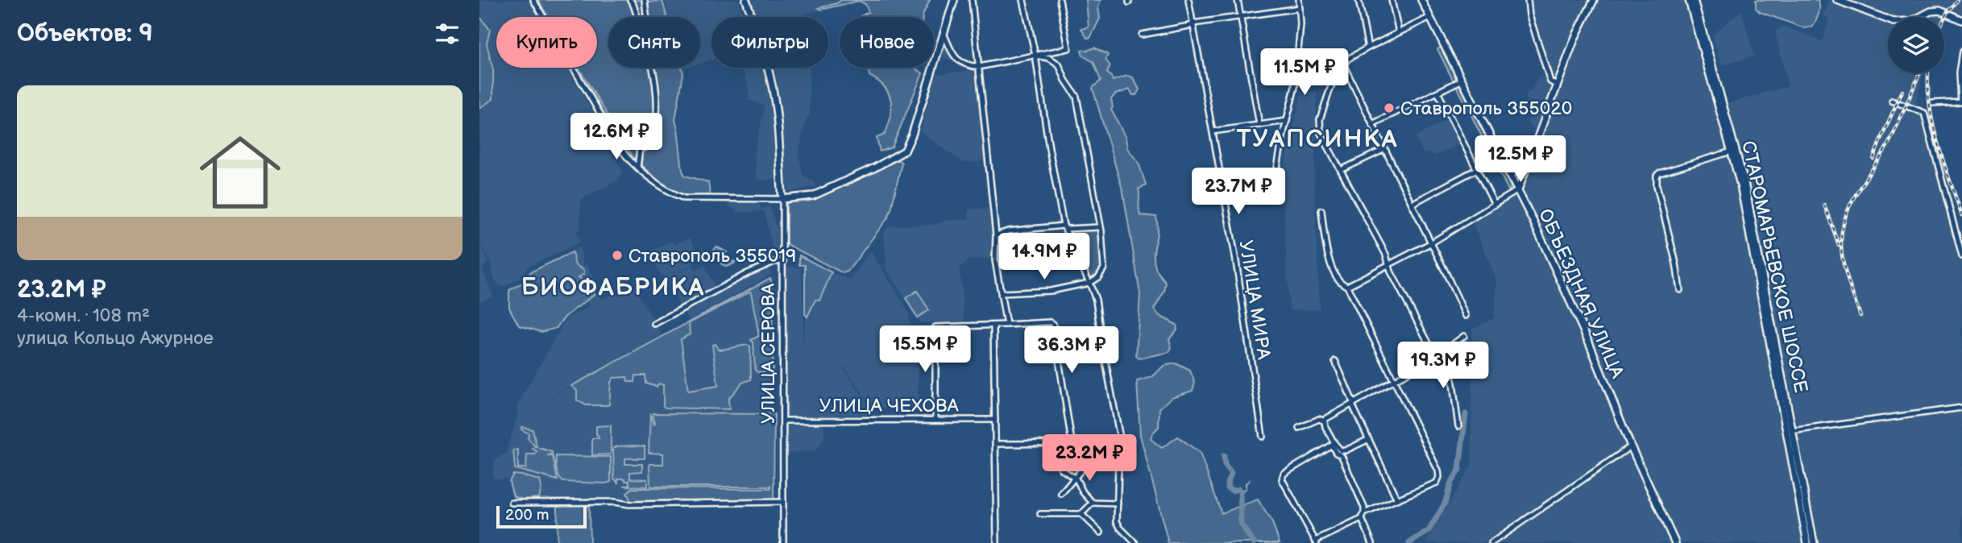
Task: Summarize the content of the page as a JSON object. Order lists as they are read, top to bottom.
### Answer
{
  "streets": {
    "main road": ["СТАРОМАРЬЕВСКОЕ ШОССЕ", "ОБЪЕЗДНАЯ УЛИЦА", "УЛИЦА СЕРОВА"],
    "street": ["УЛИЦА МИРА", "УЛИЦА ЧЕХОВА"]
  },
  "crossings": [
    ["УЛИЦА СЕРОВА", "УЛИЦА ЧЕХОВА"]
  ],
  "districts": ["ТУАПСИНКА", "БИОФАБРИКА"],
  "places": ["Ставрополь 355020", "Ставрополь 355019"],
  "scale_bar": "200 m",
  "page": {
    "heading": "Объектов: 9",
    "chip": [
      "Купить",
      "Снять",
      "Фильтры",
      "Новое"
    ],
    "price": [
      "11.5M ₽",
      "12.6M ₽",
      "12.5M ₽",
      "23.7M ₽",
      "14.9M ₽",
      "15.5M ₽",
      "36.3M ₽",
      "19.3M ₽",
      "23.2M ₽"
    ],
    "list": [
      {
        "name": "23.2M ₽",
        "note": "4-комн. · 108 m² · улица Кольцо Ажурное"
      }
    ],
    "scale": "200 m"
  }
}
